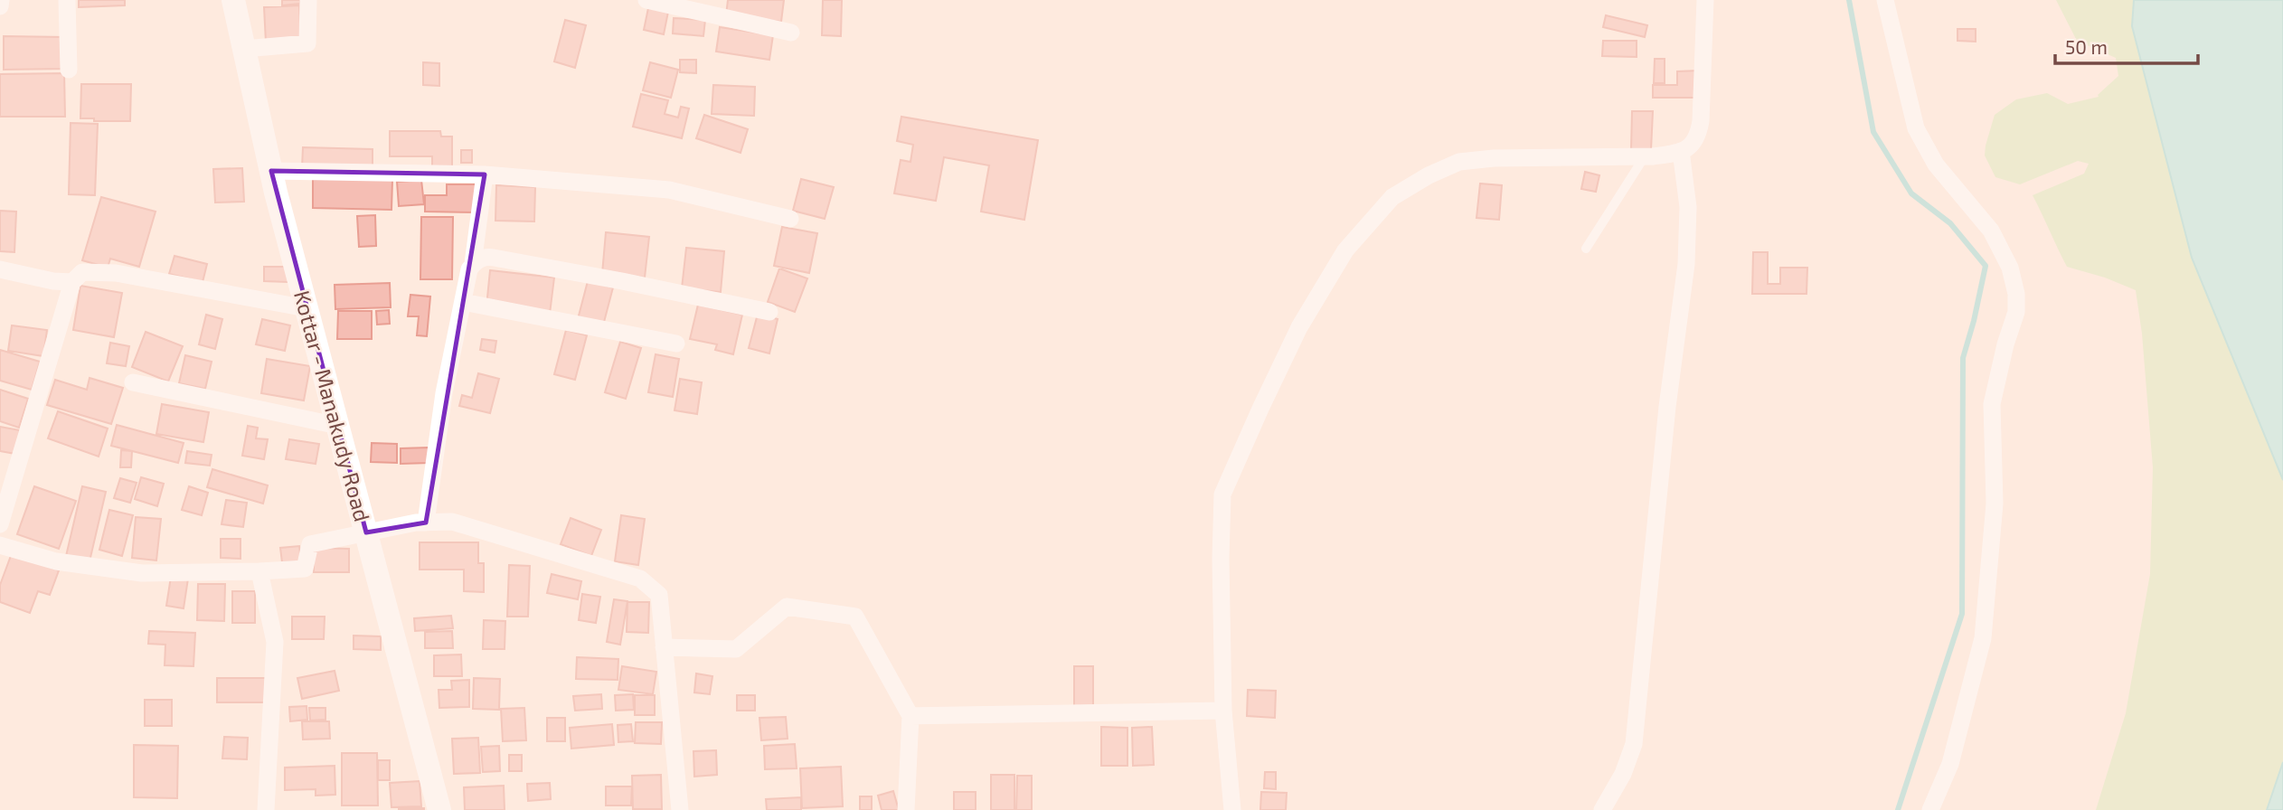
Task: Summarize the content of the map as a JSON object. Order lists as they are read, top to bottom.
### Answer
{
  "streets": {
    "main road": ["Kottar - Manakudy Road"]
  },
  "scale_bar": "50 m"
}
